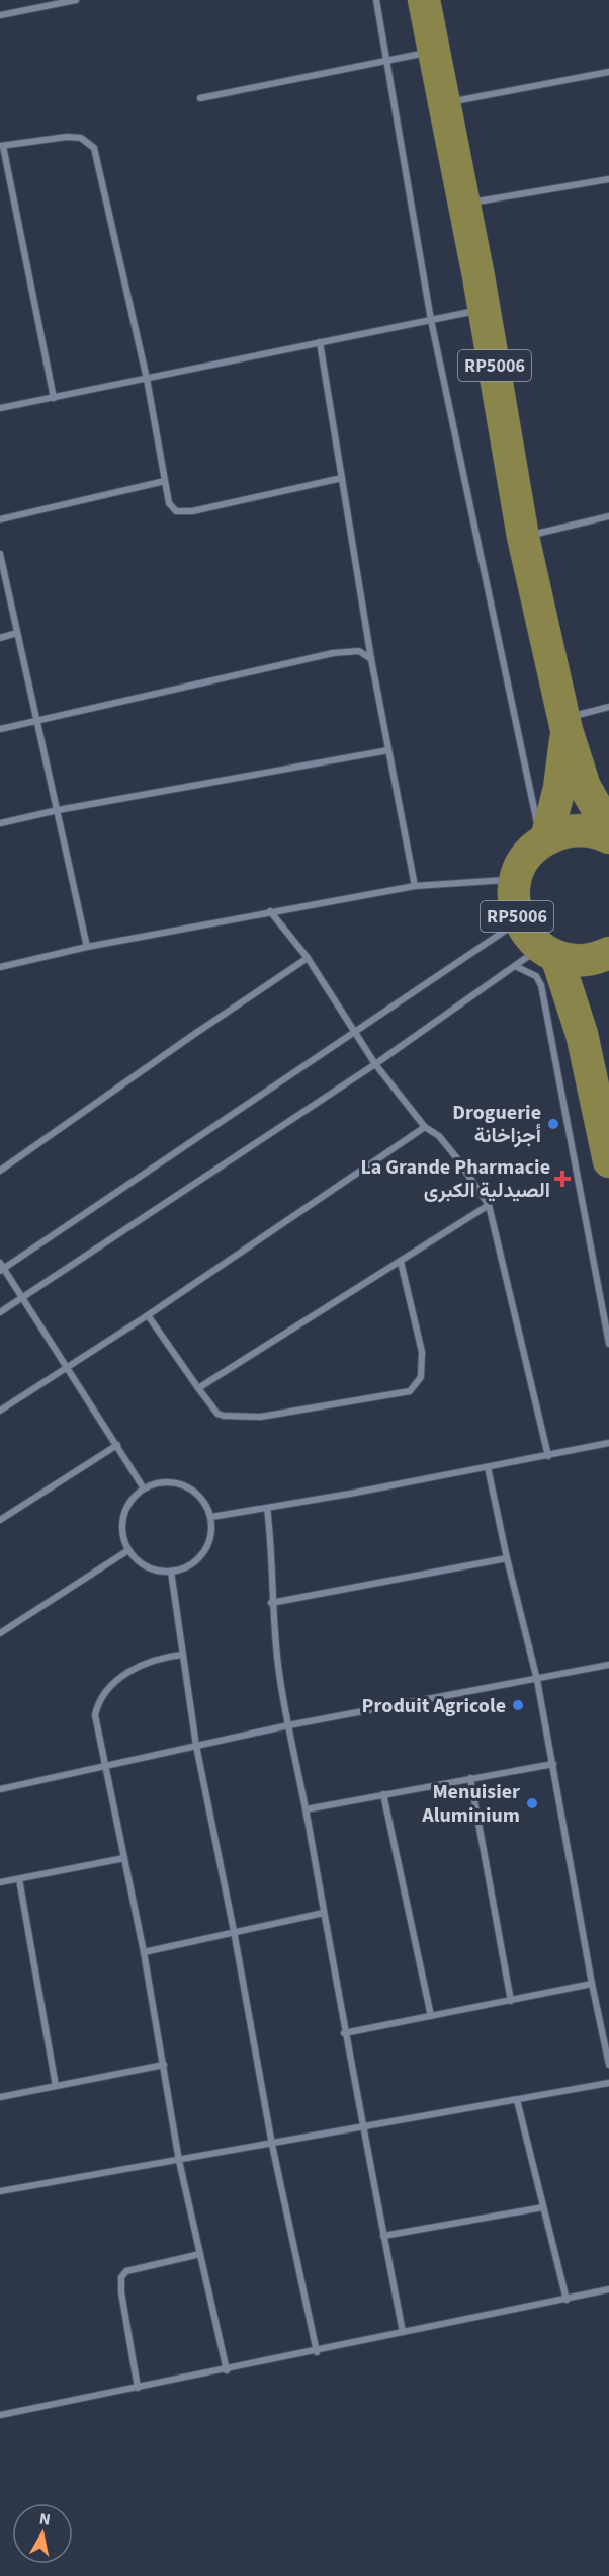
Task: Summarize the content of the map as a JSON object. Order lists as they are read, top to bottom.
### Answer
{
  "streets": {
    "main road": ["RP5006"]
  },
  "places": {
    "other": ["Droguerie أجزاخانة", "Produit Agricole", "Menuisier Aluminium"],
    "health": ["La Grande Pharmacie الصيدلية الكبرى"]
  },
  "north": "top"
}
